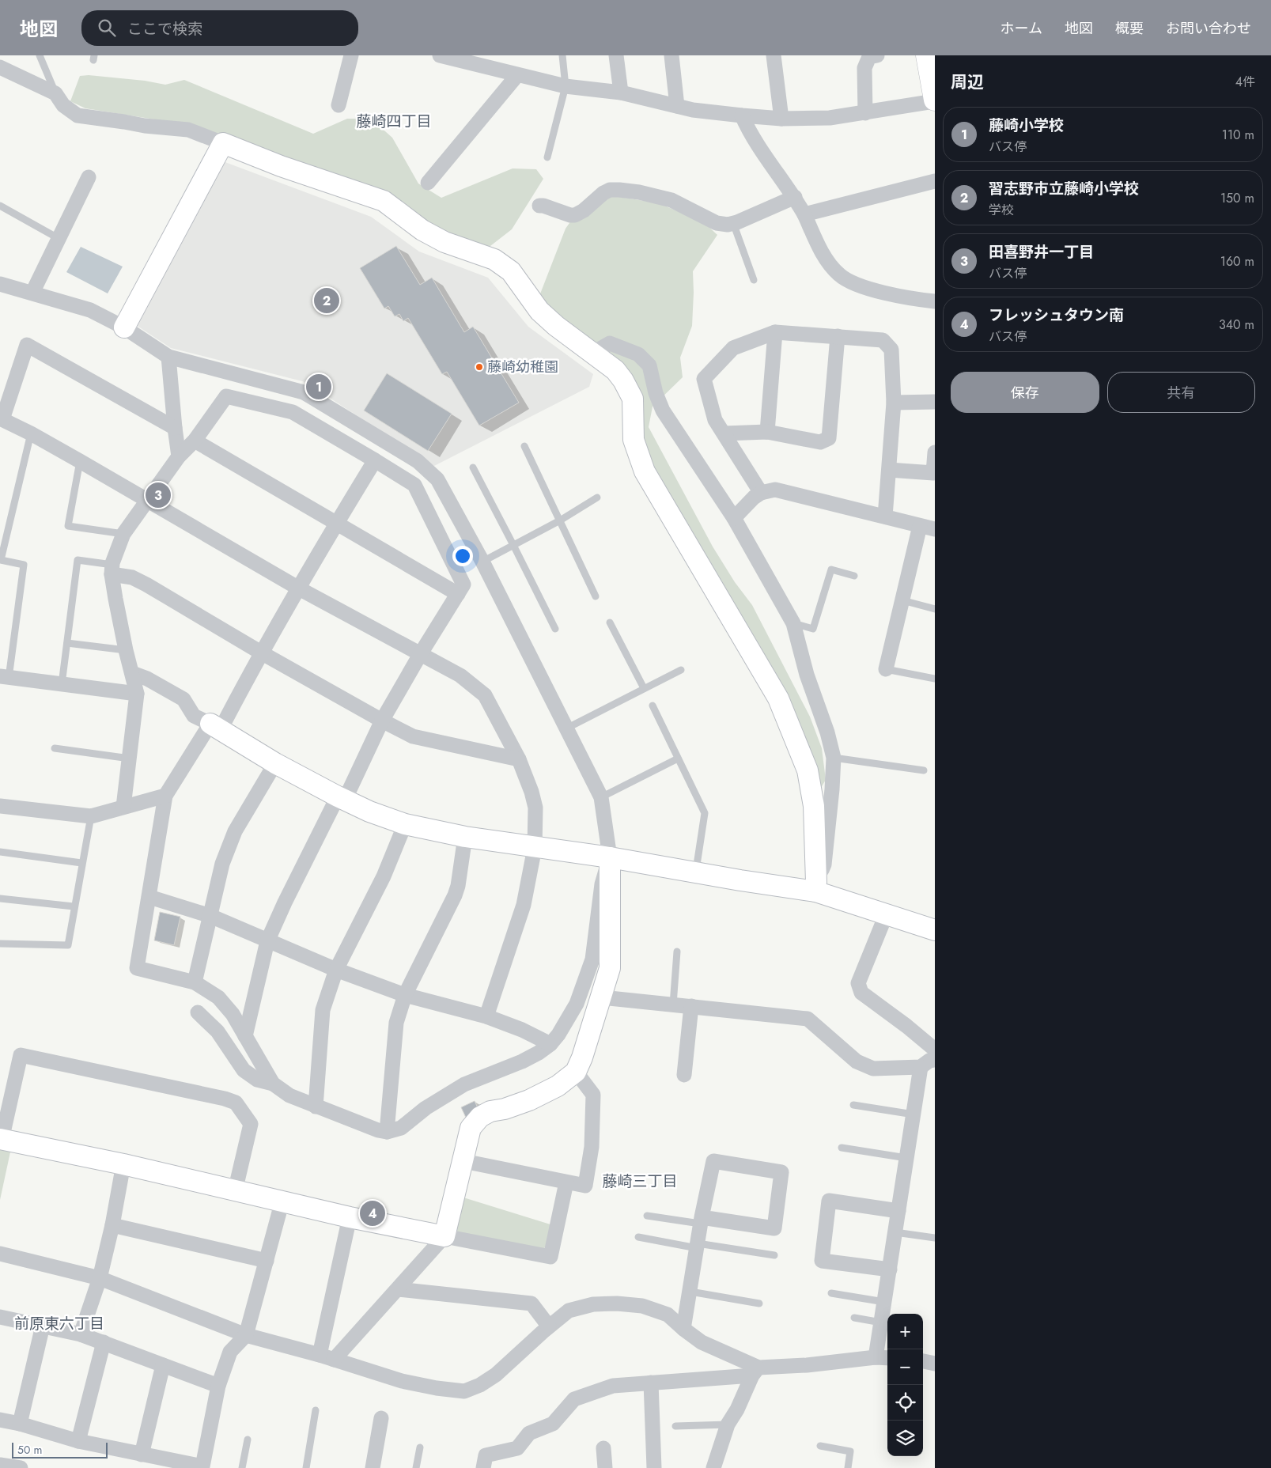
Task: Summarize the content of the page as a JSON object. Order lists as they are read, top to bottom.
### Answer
{
  "districts": ["藤崎四丁目", "藤崎三丁目", "前原東六丁目"],
  "places": ["藤崎幼稚園"],
  "scale_bar": "50 m",
  "page": {
    "header": "地図",
    "search": "ここで検索",
    "nav": [
      "ホーム",
      "地図",
      "概要",
      "お問い合わせ"
    ],
    "heading": ["周辺", "4件"],
    "list": [
      {
        "mark": "1",
        "name": "藤崎小学校",
        "note": "バス停",
        "value": "110 m"
      },
      {
        "mark": "2",
        "name": "習志野市立藤崎小学校",
        "note": "学校",
        "value": "150 m"
      },
      {
        "mark": "3",
        "name": "田喜野井一丁目",
        "note": "バス停",
        "value": "160 m"
      },
      {
        "mark": "4",
        "name": "フレッシュタウン南",
        "note": "バス停",
        "value": "340 m"
      }
    ],
    "pins": [
      "2",
      "1",
      "3",
      "4"
    ],
    "buttons": ["保存", "共有"],
    "map_buttons": ["+", "−"],
    "scale": "50 m"
  }
}
